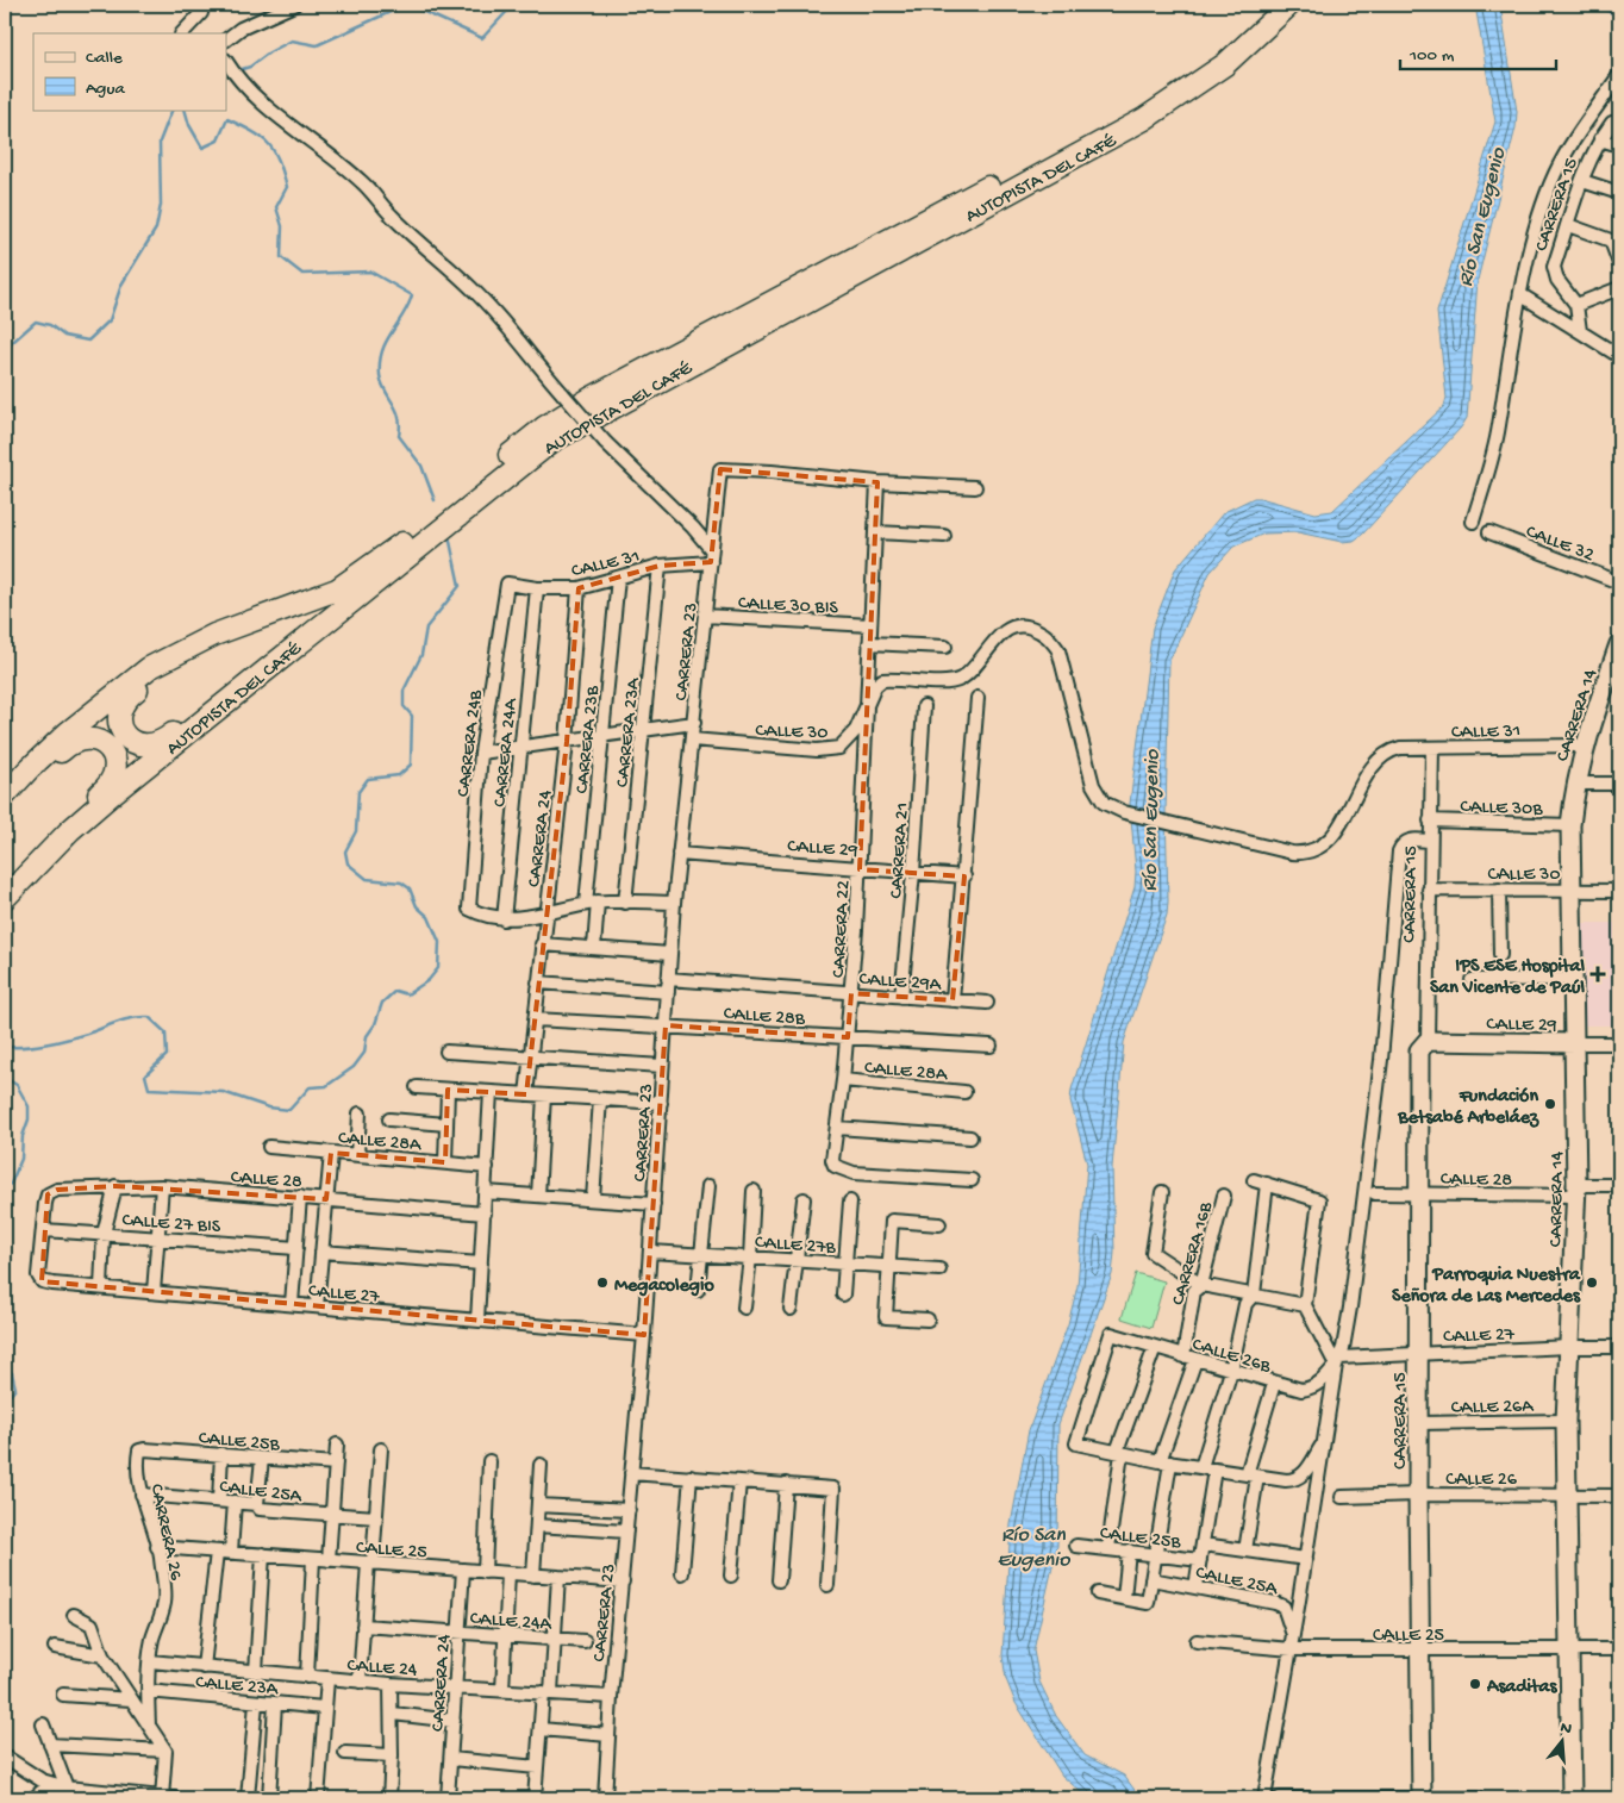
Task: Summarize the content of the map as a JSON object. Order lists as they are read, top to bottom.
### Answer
{
  "streets": {
    "highway": ["AUTOPISTA DEL CAFÉ"],
    "main road": ["CARRERA 15", "CARRERA 14", "CALLE 29"],
    "street": [
      "CALLE 32",
      "CALLE 31",
      "CALLE 30 BIS",
      "CARRERA 23",
      "CALLE 30",
      "CARRERA 23A",
      "CARRERA 23B",
      "CARRERA 24B",
      "CARRERA 24A",
      "CALLE 30B",
      "CARRERA 24",
      "CARRERA 21",
      "CARRERA 22",
      "CALLE 29A",
      "CALLE 28B",
      "CALLE 28A",
      "CALLE 28",
      "CALLE 27 BIS",
      "CALLE 27B",
      "CARRERA 16B",
      "CALLE 27",
      "CALLE 26B",
      "CALLE 26A",
      "CALLE 25B",
      "CALLE 26",
      "CALLE 25A",
      "CARRERA 26",
      "CALLE 25",
      "CALLE 24A",
      "CALLE 24",
      "CALLE 23A"
    ]
  },
  "crossings": [
    ["CARRERA 15", "CALLE 31"],
    ["CARRERA 15", "CALLE 30"],
    ["CARRERA 15", "CALLE 30B"],
    ["CARRERA 15", "CALLE 29"],
    ["CARRERA 15", "CALLE 28"],
    ["CARRERA 15", "CALLE 27"],
    ["CARRERA 15", "CALLE 26A"],
    ["CARRERA 15", "CALLE 26"],
    ["CARRERA 15", "CALLE 25"],
    ["CALLE 31", "CARRERA 23"],
    ["CALLE 31", "CARRERA 14"],
    ["CALLE 31", "CALLE 30"],
    ["CALLE 31", "CARRERA 23A"],
    ["CALLE 31", "CARRERA 23B"],
    ["CALLE 31", "CARRERA 24B"],
    ["CALLE 31", "CARRERA 24A"],
    ["CALLE 31", "CARRERA 24"],
    ["CALLE 30 BIS", "CARRERA 23"],
    ["CALLE 30 BIS", "CARRERA 22"],
    ["CARRERA 23", "CALLE 30"],
    ["CARRERA 23", "CALLE 29"],
    ["CARRERA 23", "CARRERA 22"],
    ["CARRERA 23", "CALLE 29A"],
    ["CARRERA 23", "CALLE 28B"],
    ["CARRERA 23", "CALLE 27B"],
    ["CARRERA 23", "CALLE 27"],
    ["CARRERA 23", "CALLE 25"],
    ["CARRERA 23", "CALLE 24"],
    ["CARRERA 14", "CALLE 30"],
    ["CARRERA 14", "CALLE 30B"],
    ["CARRERA 14", "CALLE 29"],
    ["CARRERA 14", "CALLE 28"],
    ["CARRERA 14", "CALLE 27"],
    ["CARRERA 14", "CALLE 26A"],
    ["CARRERA 14", "CALLE 26"],
    ["CARRERA 14", "CALLE 25"],
    ["CALLE 30", "CARRERA 22"],
    ["CARRERA 24B", "CARRERA 24A"],
    ["CARRERA 24", "CALLE 28B"],
    ["CARRERA 24", "CALLE 25"],
    ["CARRERA 24", "CALLE 24A"],
    ["CARRERA 24", "CALLE 24"],
    ["CALLE 29", "CARRERA 21"],
    ["CALLE 29", "CARRERA 22"],
    ["CARRERA 21", "CALLE 29A"],
    ["CARRERA 22", "CALLE 29A"],
    ["CARRERA 22", "CALLE 28B"],
    ["CARRERA 22", "CALLE 28A"],
    ["CALLE 28", "CALLE 27 BIS"],
    ["CALLE 28", "CALLE 27"],
    ["CALLE 27 BIS", "CALLE 27"],
    ["CARRERA 16B", "CALLE 26B"],
    ["CALLE 27", "CALLE 26B"],
    ["CALLE 25B", "CARRERA 26"],
    ["CALLE 25A", "CARRERA 26"],
    ["CALLE 25A", "CALLE 25"],
    ["CARRERA 26", "CALLE 25"],
    ["CARRERA 26", "CALLE 24"],
    ["CARRERA 26", "CALLE 23A"]
  ],
  "water": ["Río San Eugenio"],
  "places": {
    "health": ["IPS ESE Hospital San Vicente de Paúl"],
    "other": [
      "Fundación Betsabé Arbeláez",
      "Megacolegio",
      "Parroquia Nuestra Señora de Las Mercedes",
      "Asaditas"
    ]
  },
  "legend": ["Calle", "Agua"],
  "scale_bar": "100 m",
  "north": "top"
}
